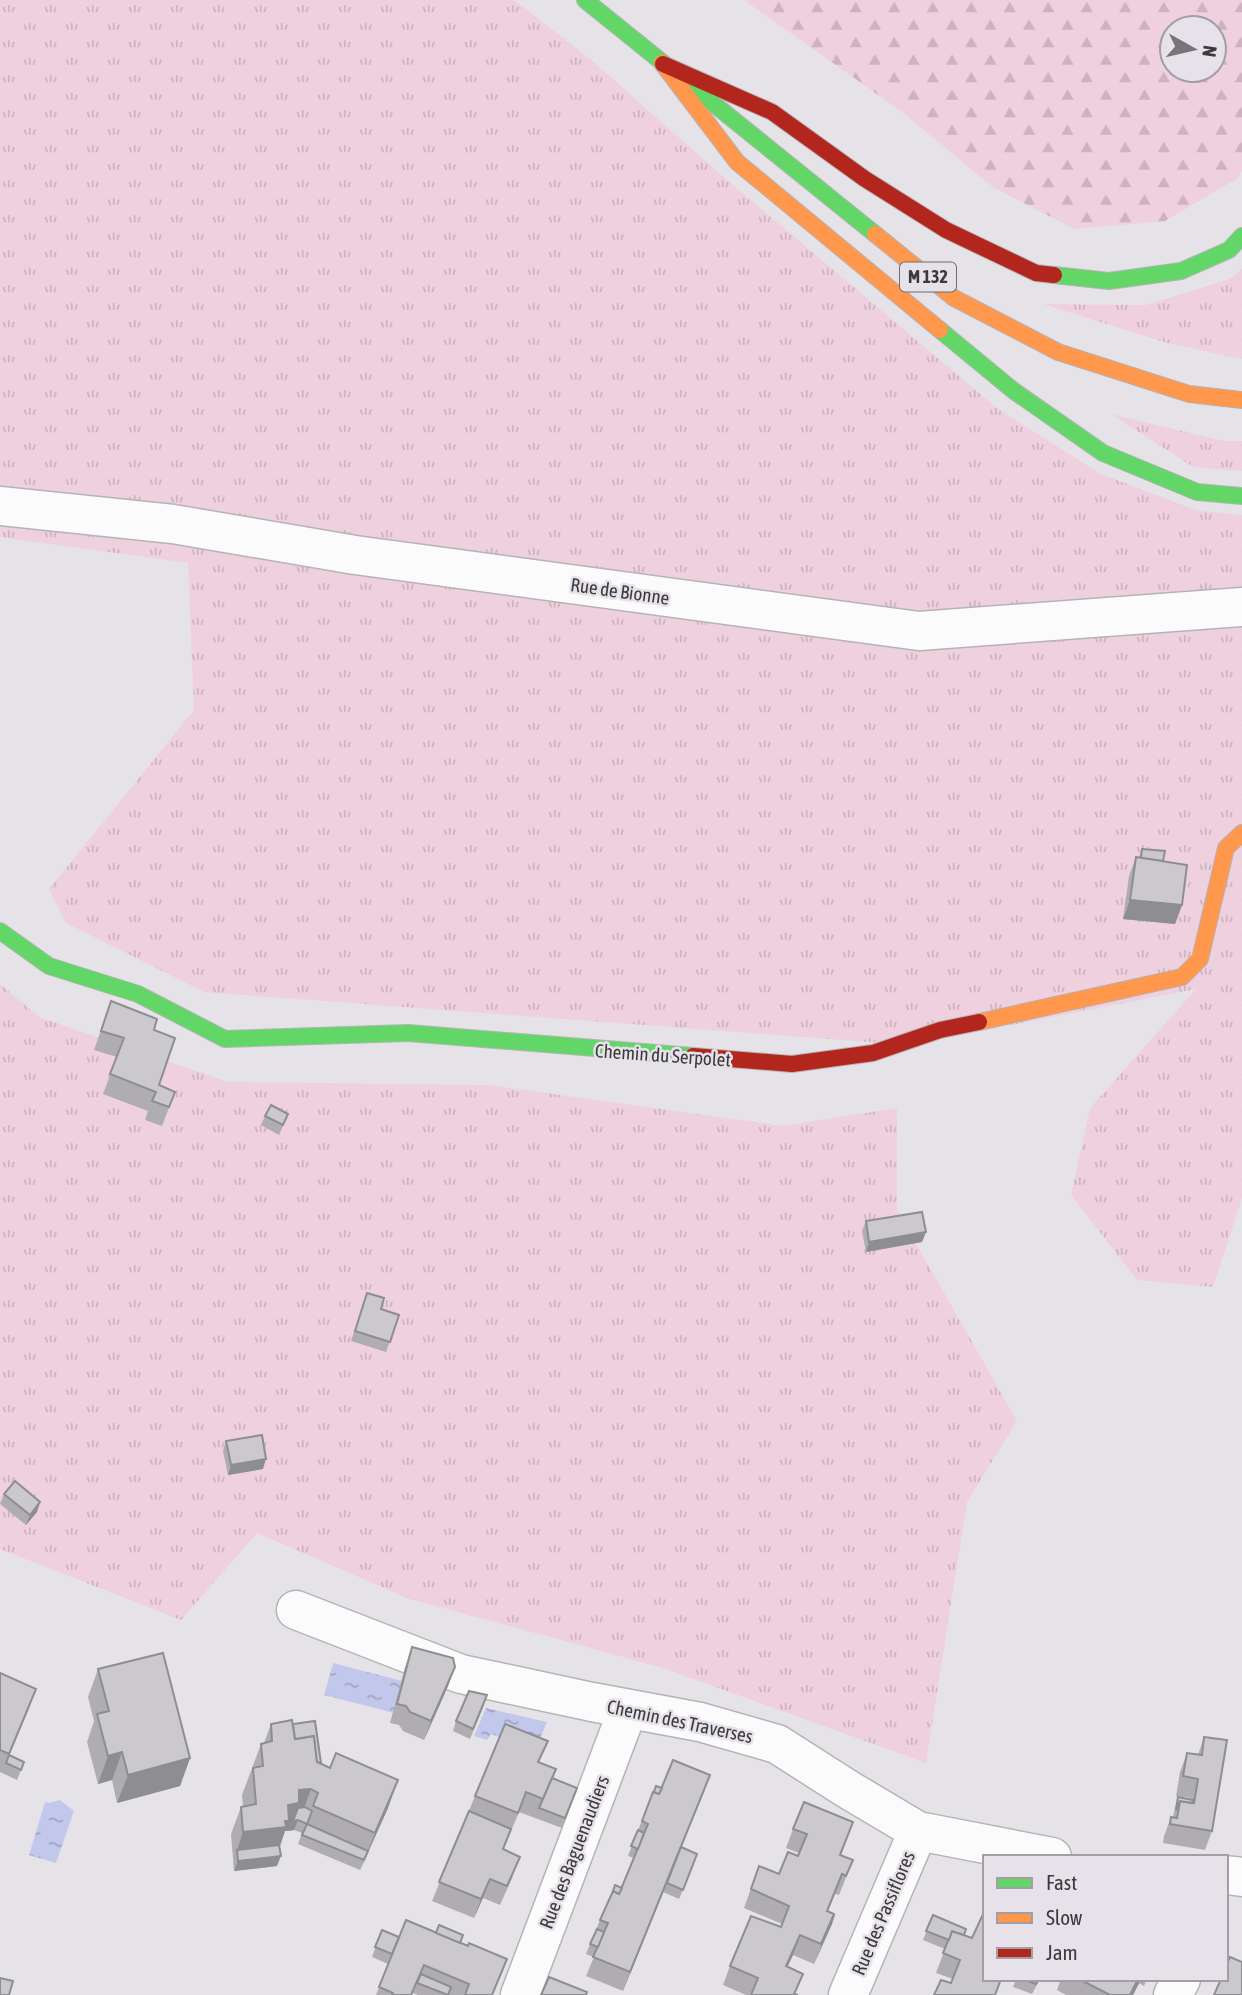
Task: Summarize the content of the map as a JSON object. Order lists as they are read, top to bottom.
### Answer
{
  "streets": {
    "main road": ["M 132", "Chemin du Serpolet"],
    "street": [
      "Rue de Bionne",
      "Chemin des Traverses",
      "Rue des Baguenaudiers",
      "Rue des Passiflores"
    ]
  },
  "crossings": [
    ["Chemin des Traverses", "Rue des Baguenaudiers"],
    ["Chemin des Traverses", "Rue des Passiflores"]
  ],
  "legend": ["Fast", "Slow", "Jam"],
  "north": "right"
}
